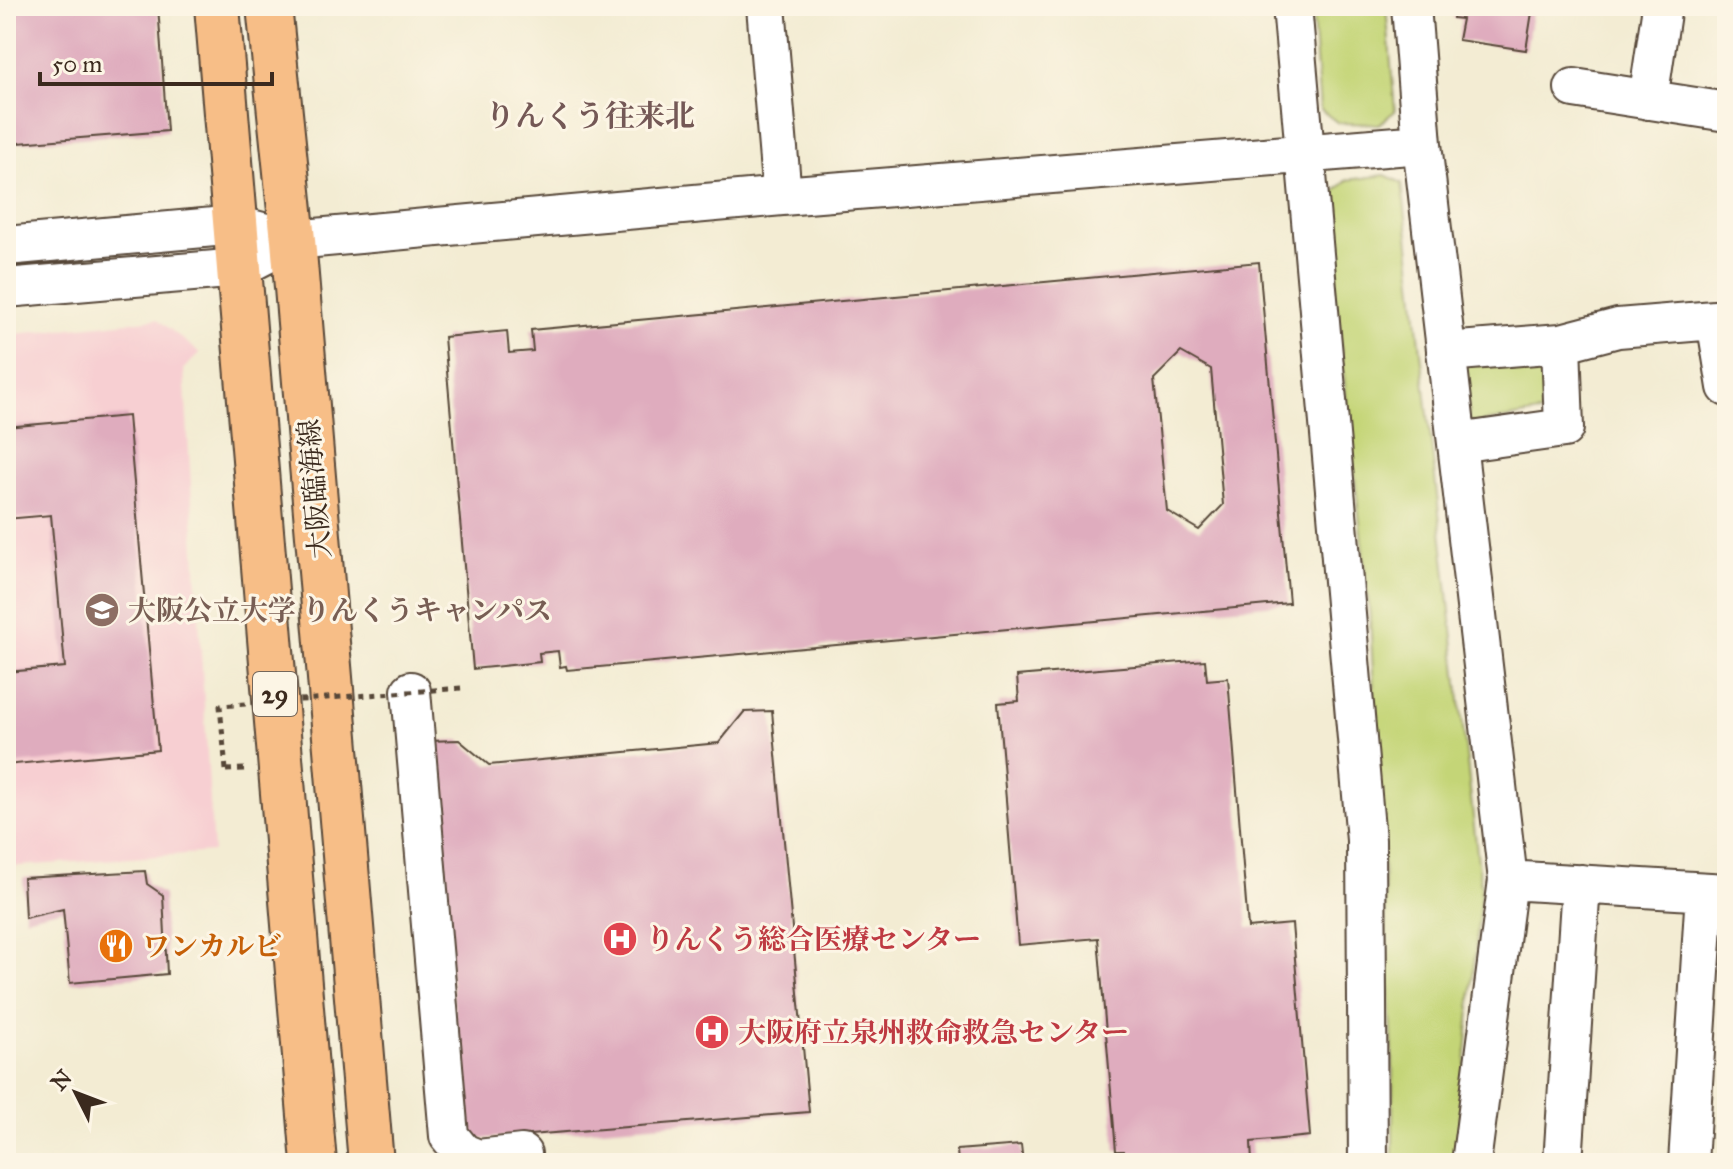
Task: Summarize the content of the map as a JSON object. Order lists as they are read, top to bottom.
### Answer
{
  "streets": {
    "main road": ["大阪臨海線", "29"]
  },
  "districts": ["りんくう往来北"],
  "places": {
    "school or university": ["大阪公立大学 りんくうキャンパス"],
    "hospital": ["りんくう総合医療センター", "大阪府立泉州救命救急センター"],
    "restaurant": ["ワンカルビ"]
  },
  "scale_bar": "50 m",
  "north": "top left"
}
